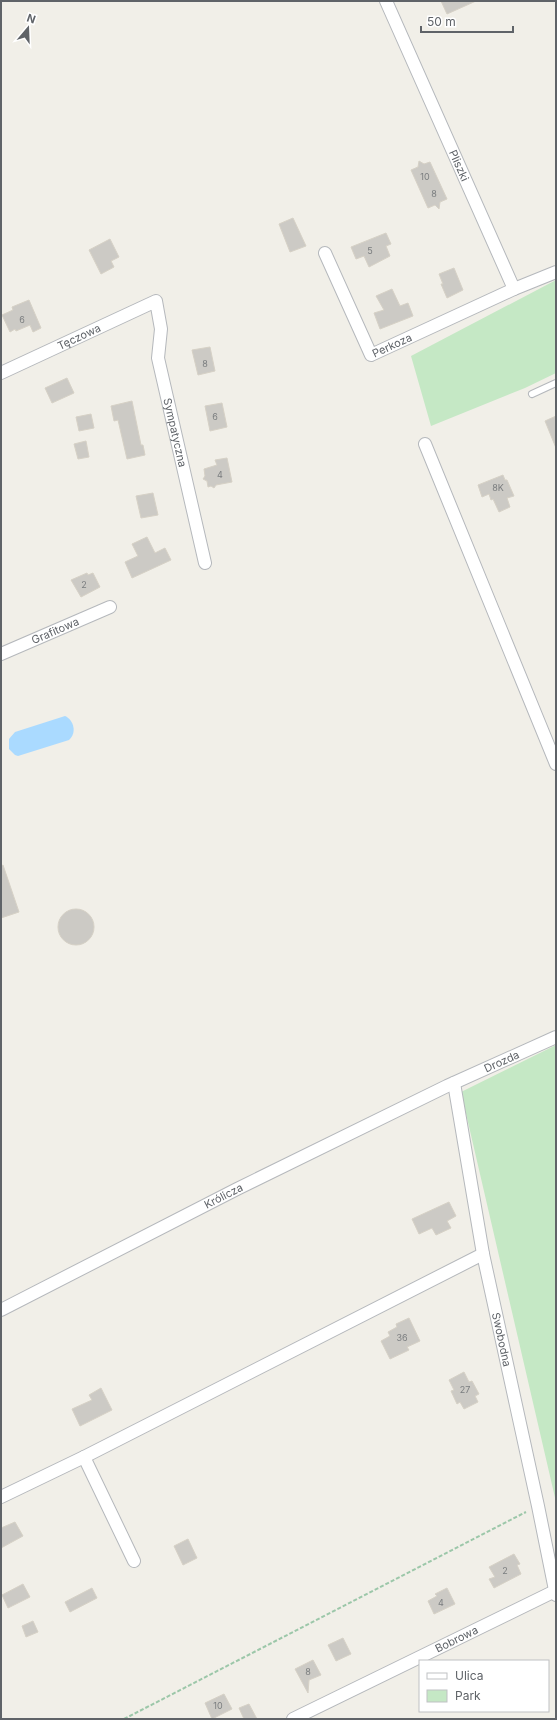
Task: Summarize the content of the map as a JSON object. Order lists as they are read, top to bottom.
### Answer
{
  "streets": {
    "street": [
      "Pliszki",
      "Tęczowa",
      "Perkoza",
      "Sympatyczna",
      "Grafitowa",
      "Drozda",
      "Królicza",
      "Swobodna",
      "Bobrowa"
    ]
  },
  "crossings": [
    ["Pliszki", "Perkoza"],
    ["Tęczowa", "Sympatyczna"],
    ["Drozda", "Królicza"],
    ["Drozda", "Swobodna"],
    ["Królicza", "Swobodna"],
    ["Swobodna", "Bobrowa"]
  ],
  "house_numbers": [
    "10",
    "8",
    "5",
    "6",
    "8",
    "6",
    "4",
    "8K",
    "2",
    "36",
    "27",
    "2",
    "4",
    "8",
    "10"
  ],
  "legend": ["Ulica", "Park"],
  "scale_bar": "50 m",
  "north": "top"
}
